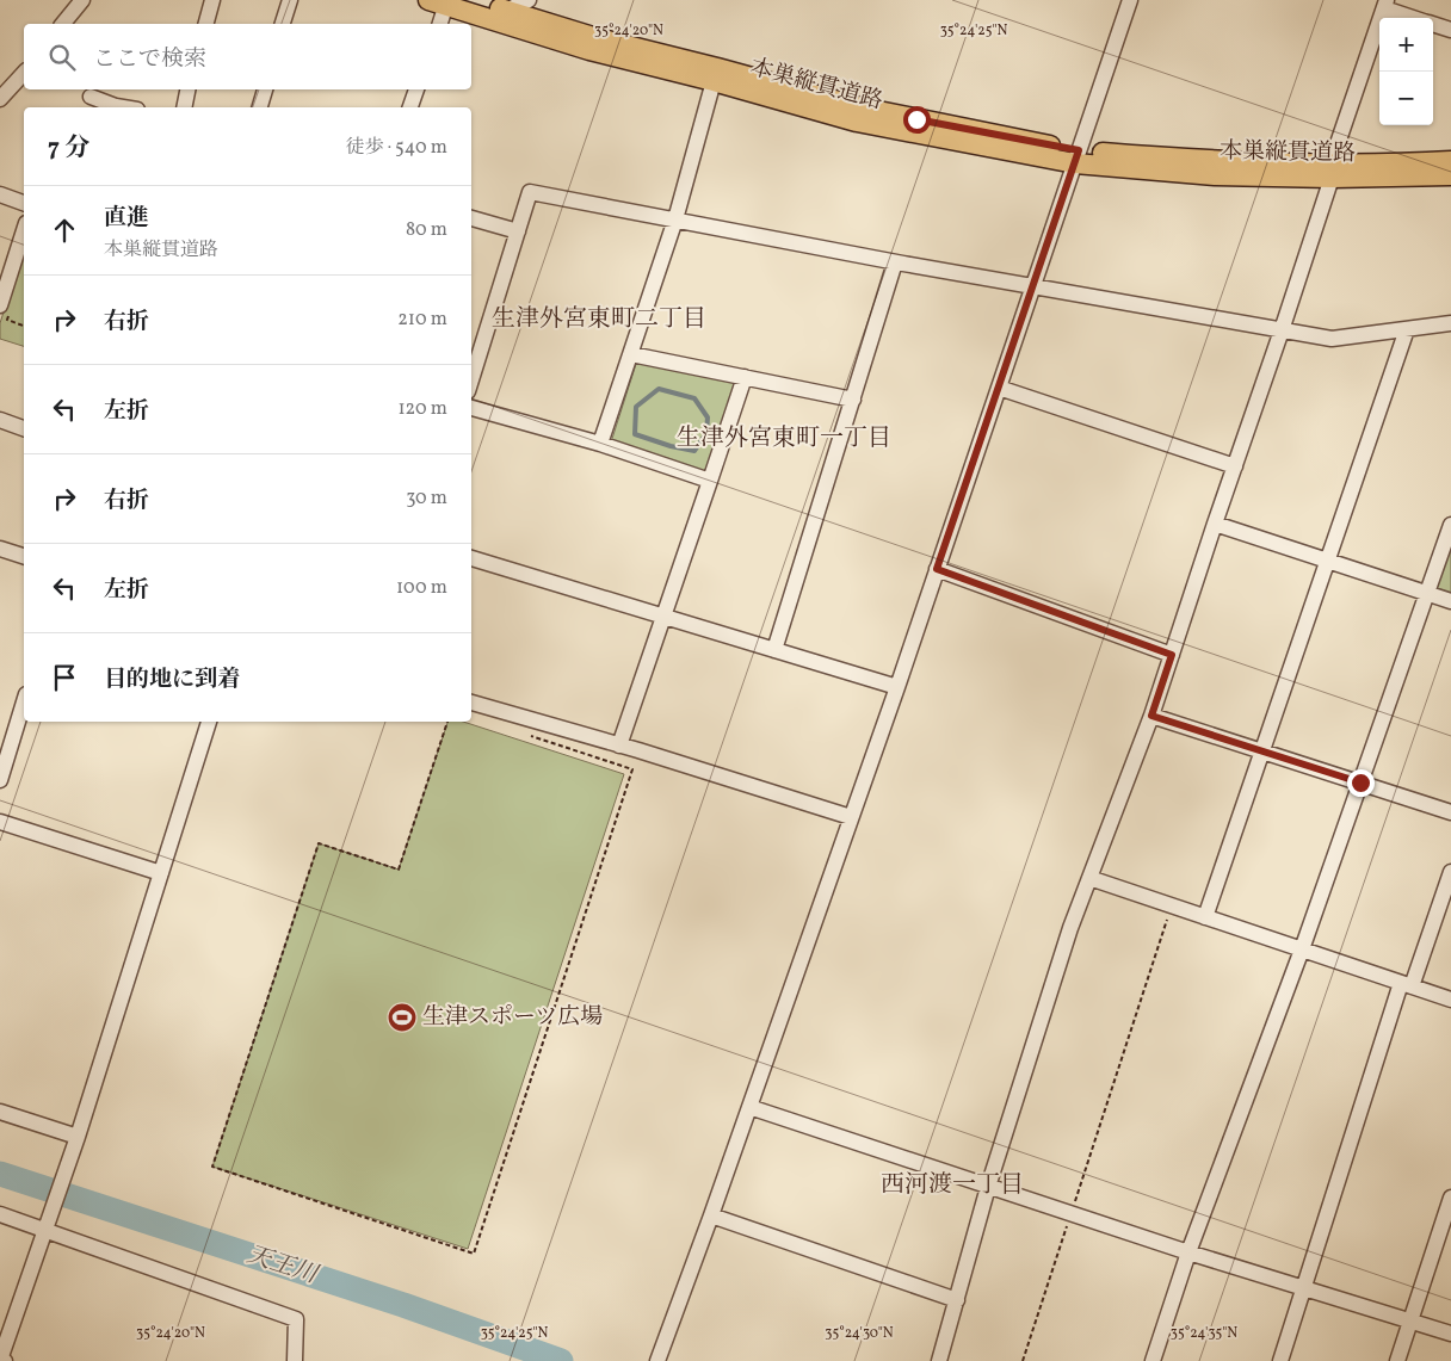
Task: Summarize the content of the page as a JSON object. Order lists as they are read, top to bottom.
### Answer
{
  "streets": {
    "main road": ["本巣縦貫道路"]
  },
  "districts": ["生津外宮東町二丁目", "生津外宮東町一丁目", "西河渡一丁目"],
  "water": ["天王川"],
  "places": {
    "sports": ["生津スポーツ広場"]
  },
  "page": {
    "map_buttons": ["+", "−"],
    "search": "ここで検索",
    "heading": ["7 分", "徒歩 · 540 m"],
    "list": [
      ["直進", "本巣縦貫道路", "80 m"],
      ["右折", "210 m"],
      ["左折", "120 m"],
      ["右折", "30 m"],
      ["左折", "100 m"],
      "目的地に到着"
    ]
  },
  "coordinates": [
    "35°24'20\"N",
    "35°24'25\"N",
    "35°24'30\"N",
    "35°24'35\"N"
  ]
}
